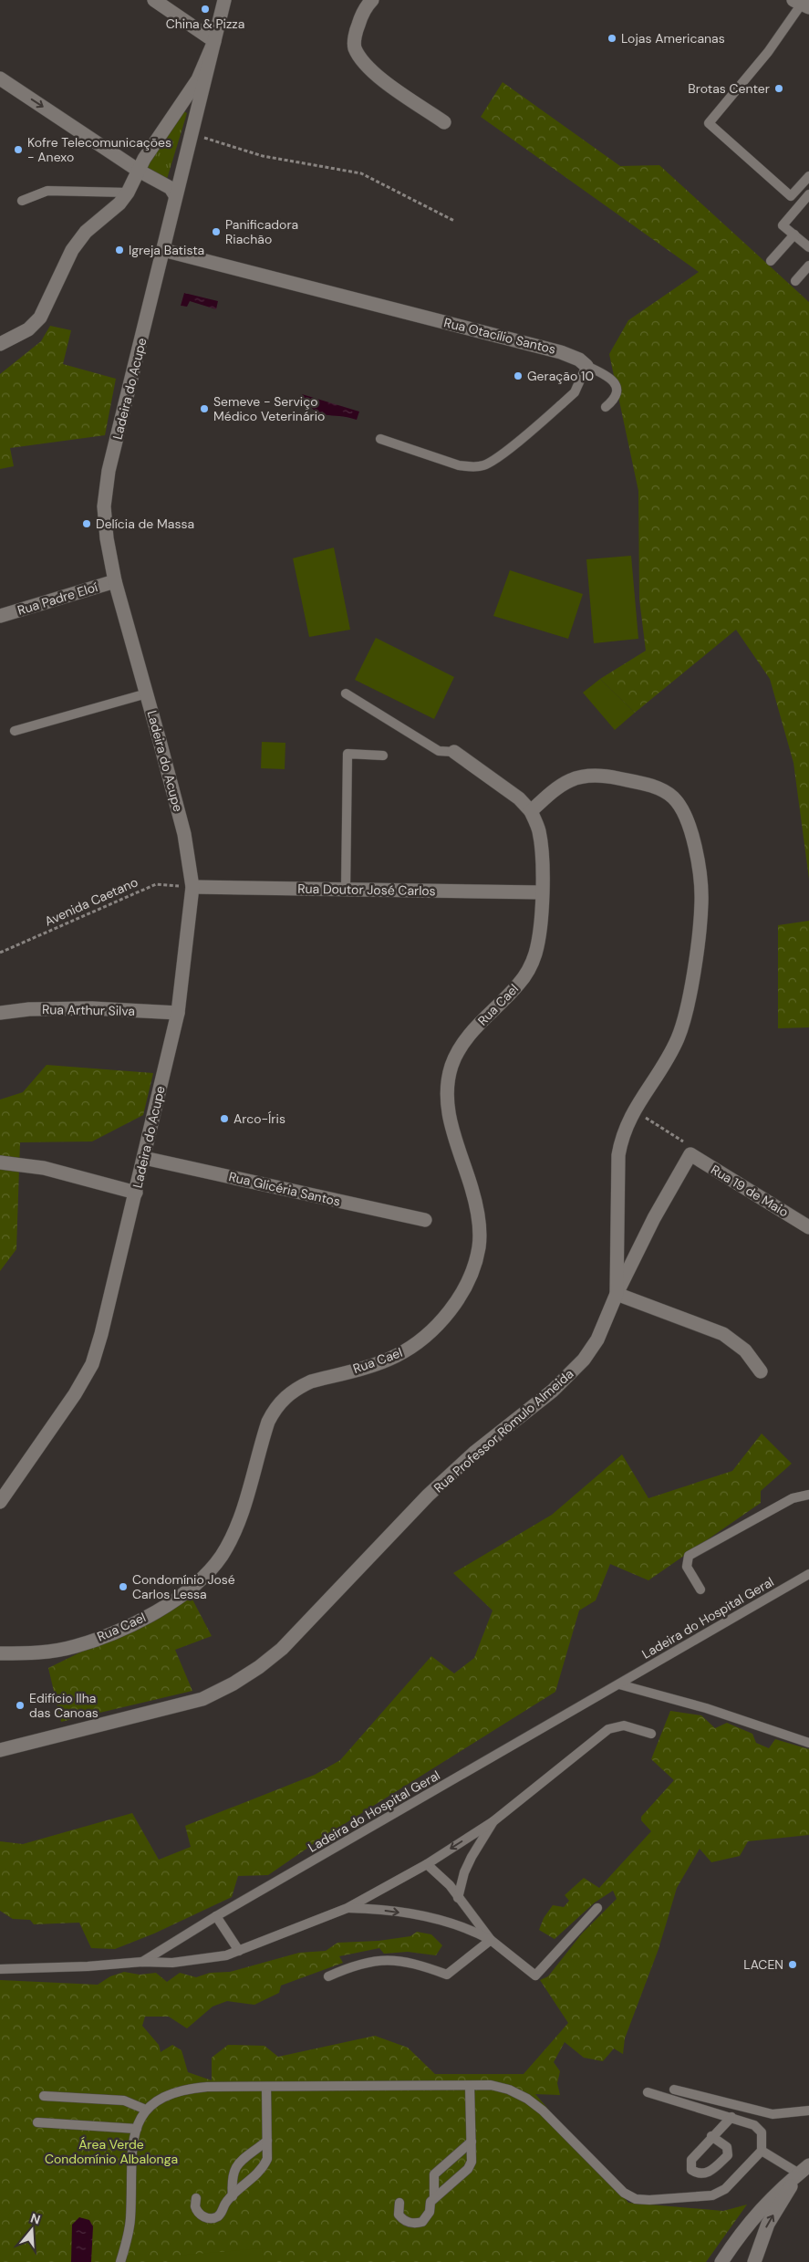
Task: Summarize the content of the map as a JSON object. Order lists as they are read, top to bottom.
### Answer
{
  "streets": {
    "street": [
      "Rua Otacílio Santos",
      "Ladeira do Acupe",
      "Rua Padre Eloí",
      "Rua Doutor José Carlos",
      "Rua Cael",
      "Rua Arthur Silva",
      "Rua Glicéria Santos",
      "Rua 19 de Maio",
      "Rua Professor Rômulo Almeida"
    ],
    "lane": ["Ladeira do Hospital Geral"],
    "path": ["Avenida Caetano"]
  },
  "crossings": [
    ["Rua Otacílio Santos", "Ladeira do Acupe"],
    ["Ladeira do Acupe", "Rua Padre Eloí"],
    ["Ladeira do Acupe", "Rua Doutor José Carlos"],
    ["Ladeira do Acupe", "Avenida Caetano"],
    ["Ladeira do Acupe", "Rua Arthur Silva"],
    ["Ladeira do Acupe", "Rua Glicéria Santos"],
    ["Rua Doutor José Carlos", "Avenida Caetano"],
    ["Rua Doutor José Carlos", "Rua Cael"]
  ],
  "parks": ["Área Verde Condomínio Albalonga"],
  "places": [
    "China & Pizza",
    "Lojas Americanas",
    "Brotas Center",
    "Kofre Telecomunicações - Anexo",
    "Panificadora Riachão",
    "Igreja Batista",
    "Geração 10",
    "Semeve - Serviço Médico Veterinário",
    "Delícia de Massa",
    "Arco-Íris",
    "Condomínio José Carlos Lessa",
    "Edifício Ilha das Canoas",
    "LACEN"
  ],
  "north": "top"
}
